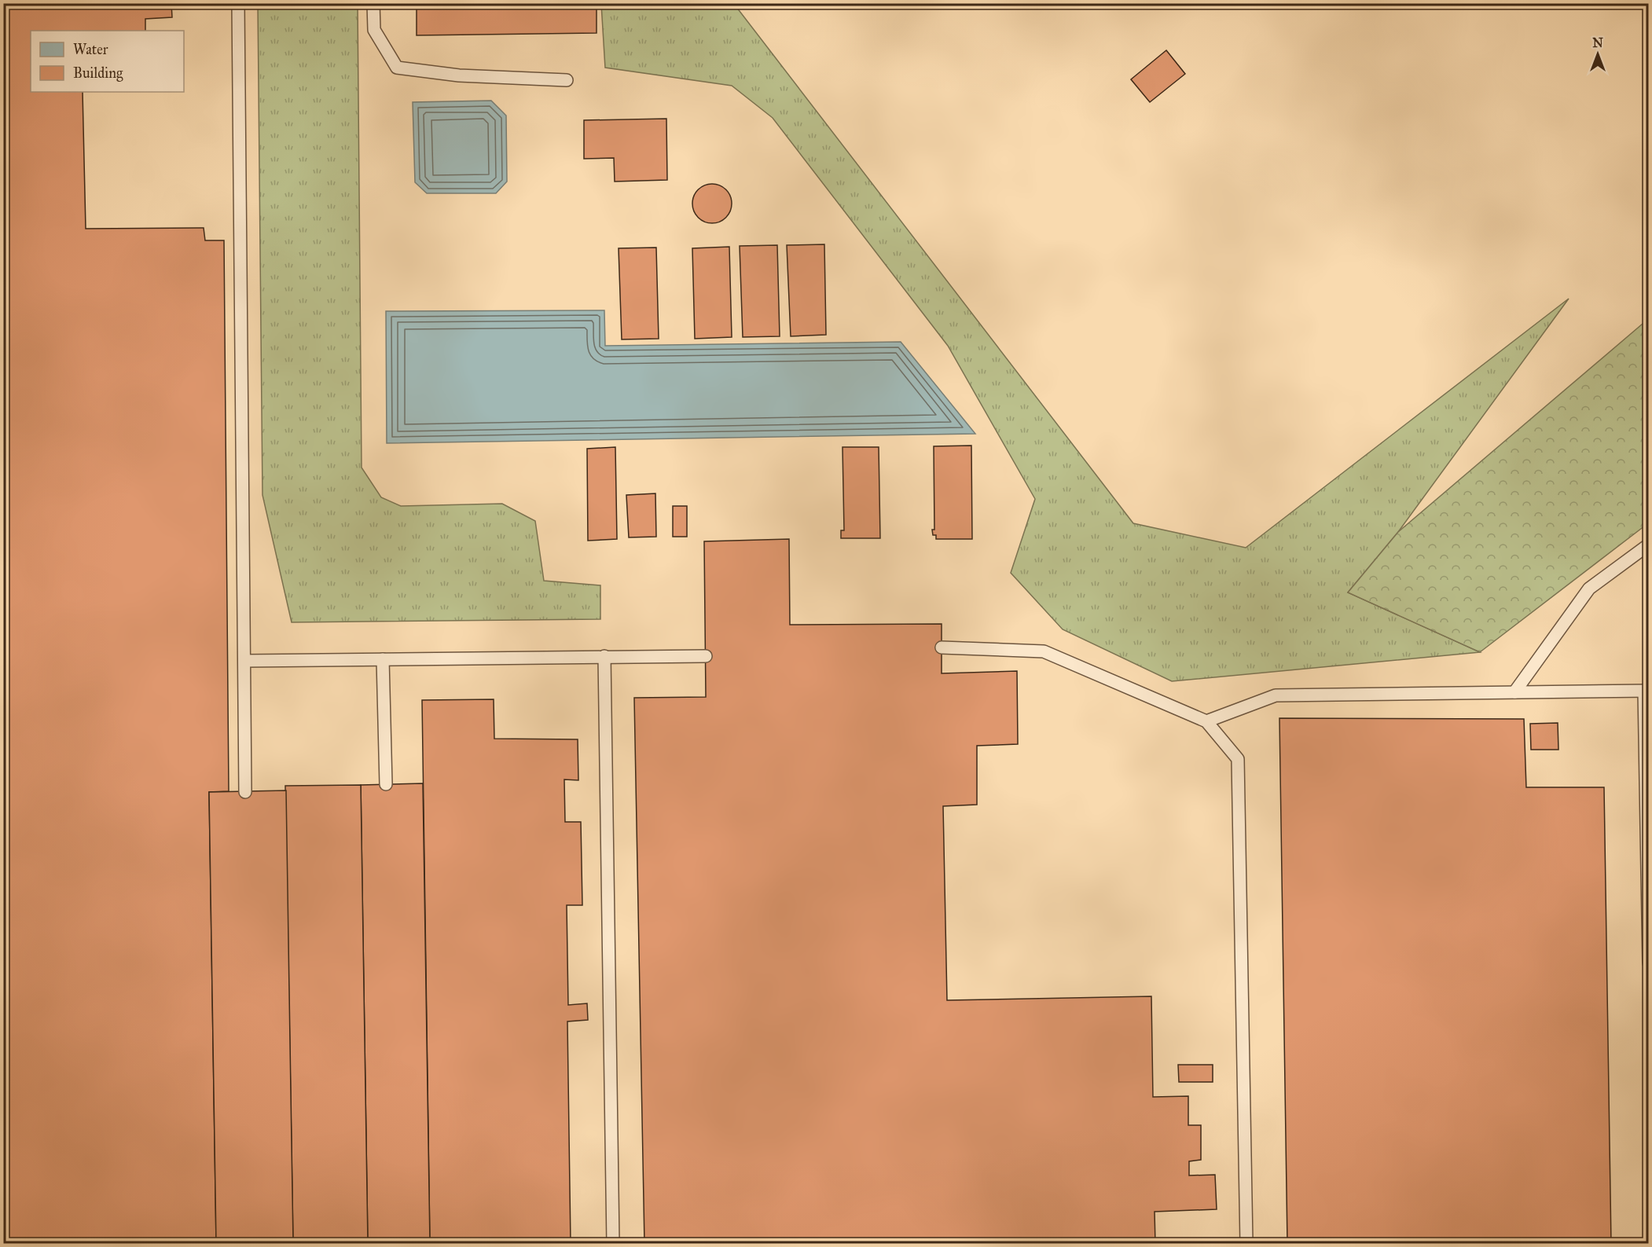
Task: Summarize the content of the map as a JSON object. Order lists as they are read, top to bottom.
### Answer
{
  "legend": ["Water", "Building"],
  "north": "top"
}
